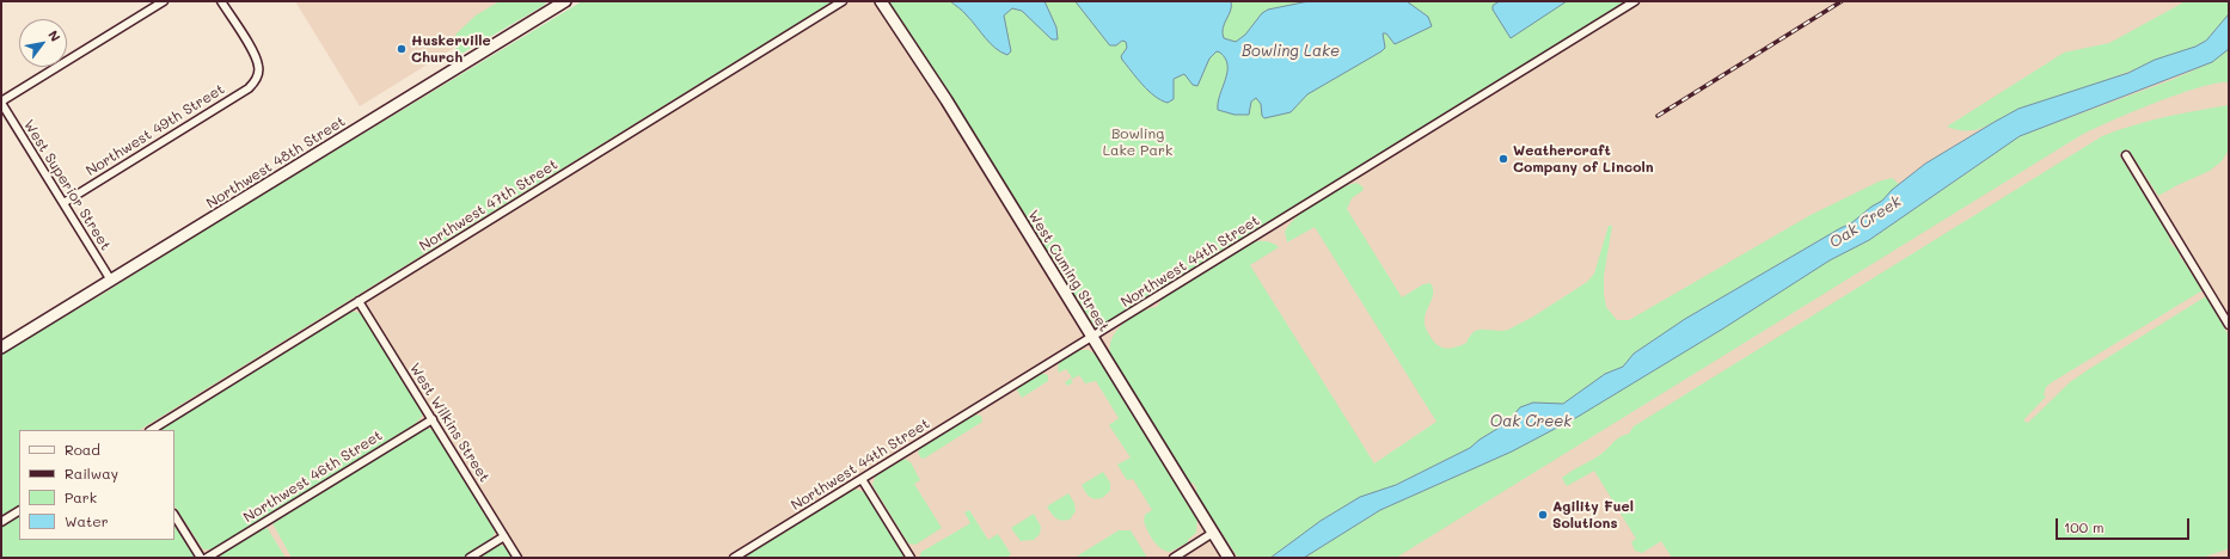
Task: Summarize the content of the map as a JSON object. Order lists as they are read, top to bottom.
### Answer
{
  "streets": {
    "main road": ["Northwest 48th Street", "West Cuming Street"],
    "street": [
      "Northwest 49th Street",
      "West Superior Street",
      "Northwest 47th Street",
      "Northwest 44th Street",
      "West Wilkins Street",
      "Northwest 46th Street"
    ]
  },
  "crossings": [
    ["Northwest 49th Street", "West Superior Street"],
    ["Northwest 48th Street", "West Superior Street"],
    ["Northwest 47th Street", "West Wilkins Street"],
    ["Northwest 44th Street", "West Cuming Street"],
    ["West Wilkins Street", "Northwest 46th Street"]
  ],
  "water": ["Bowling Lake", "Oak Creek"],
  "parks": ["Bowling Lake Park"],
  "places": ["Huskerville Church", "Weathercraft Company of Lincoln", "Agility Fuel Solutions"],
  "legend": [
    "Road",
    "Railway",
    "Park",
    "Water"
  ],
  "scale_bar": "100 m",
  "north": "top right"
}
